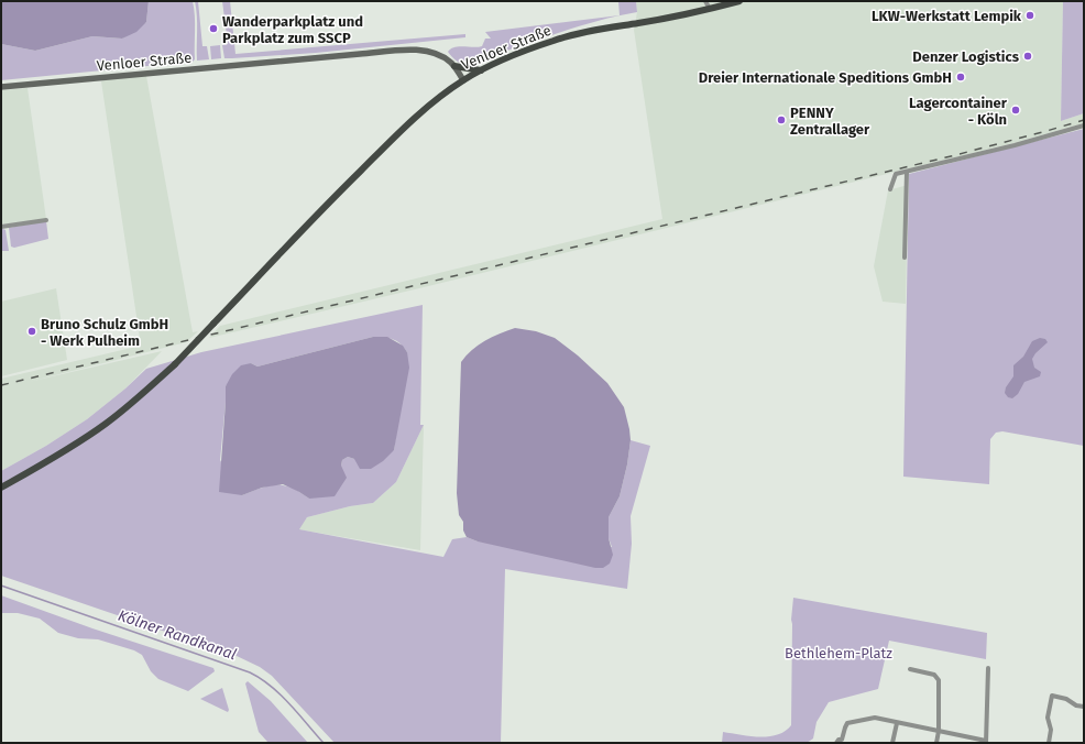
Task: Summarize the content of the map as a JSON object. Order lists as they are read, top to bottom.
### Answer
{
  "streets": {
    "main road": ["Venloer Straße"]
  },
  "water": ["Kölner Randkanal"],
  "parks": ["Bethlehem-Platz"],
  "places": [
    "LKW-Werkstatt Lempik",
    "Wanderparkplatz und Parkplatz zum SSCP",
    "Denzer Logistics",
    "Dreier Internationale Speditions GmbH",
    "Lagercontainer - Köln",
    "PENNY Zentrallager",
    "Bruno Schulz GmbH - Werk Pulheim"
  ]
}
